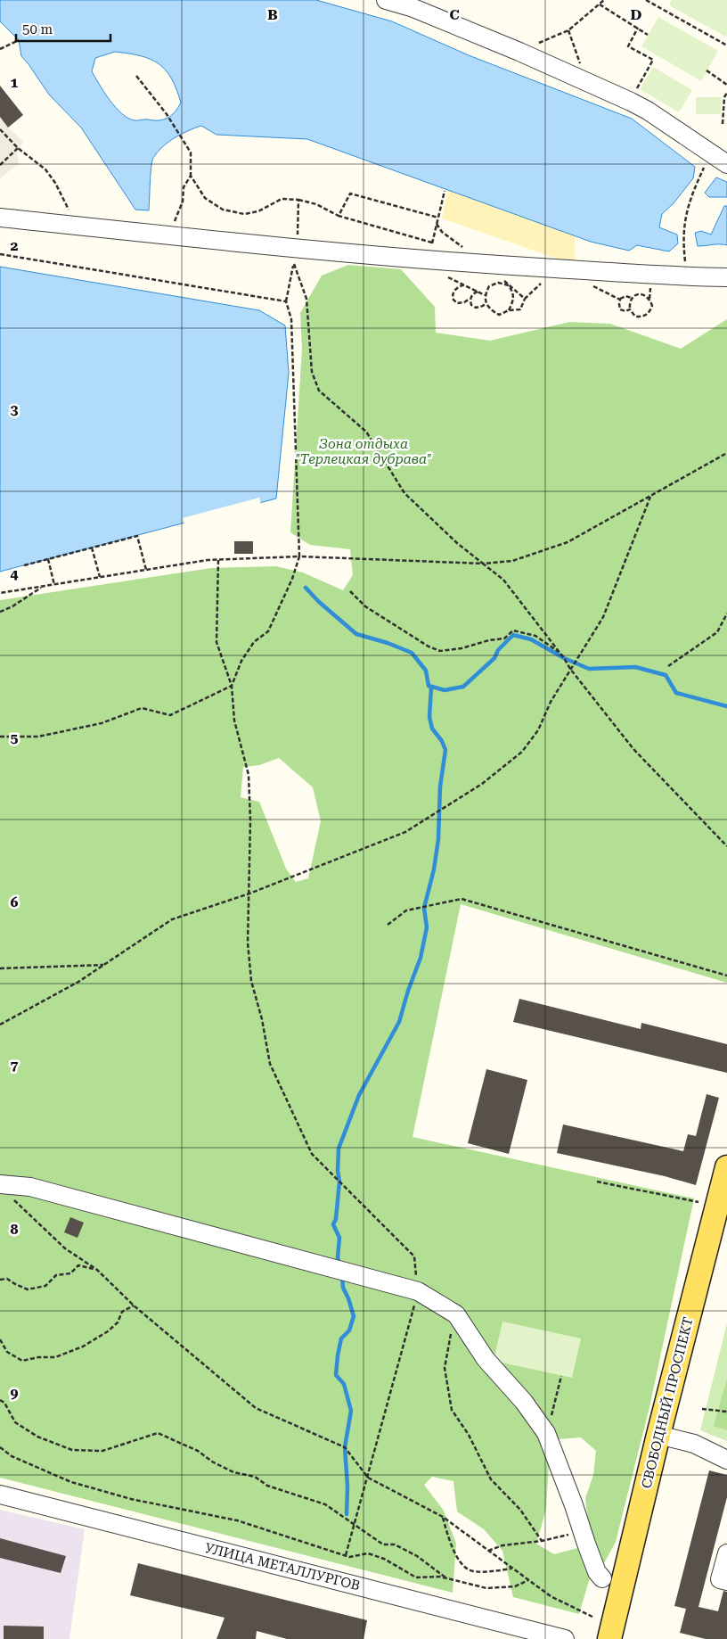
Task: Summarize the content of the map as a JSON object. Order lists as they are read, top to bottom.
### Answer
{
  "streets": {
    "main road": ["СВОБОДНЫЙ ПРОСПЕКТ"],
    "street": ["УЛИЦА МЕТАЛЛУРГОВ"]
  },
  "parks": ["Зона отдыха \"Терлецкая дубрава\""],
  "scale_bar": "50 m",
  "grid": {
    "columns": ["B", "C", "D"],
    "rows": [
      "1",
      "2",
      "3",
      "4",
      "5",
      "6",
      "7",
      "8",
      "9"
    ]
  }
}
